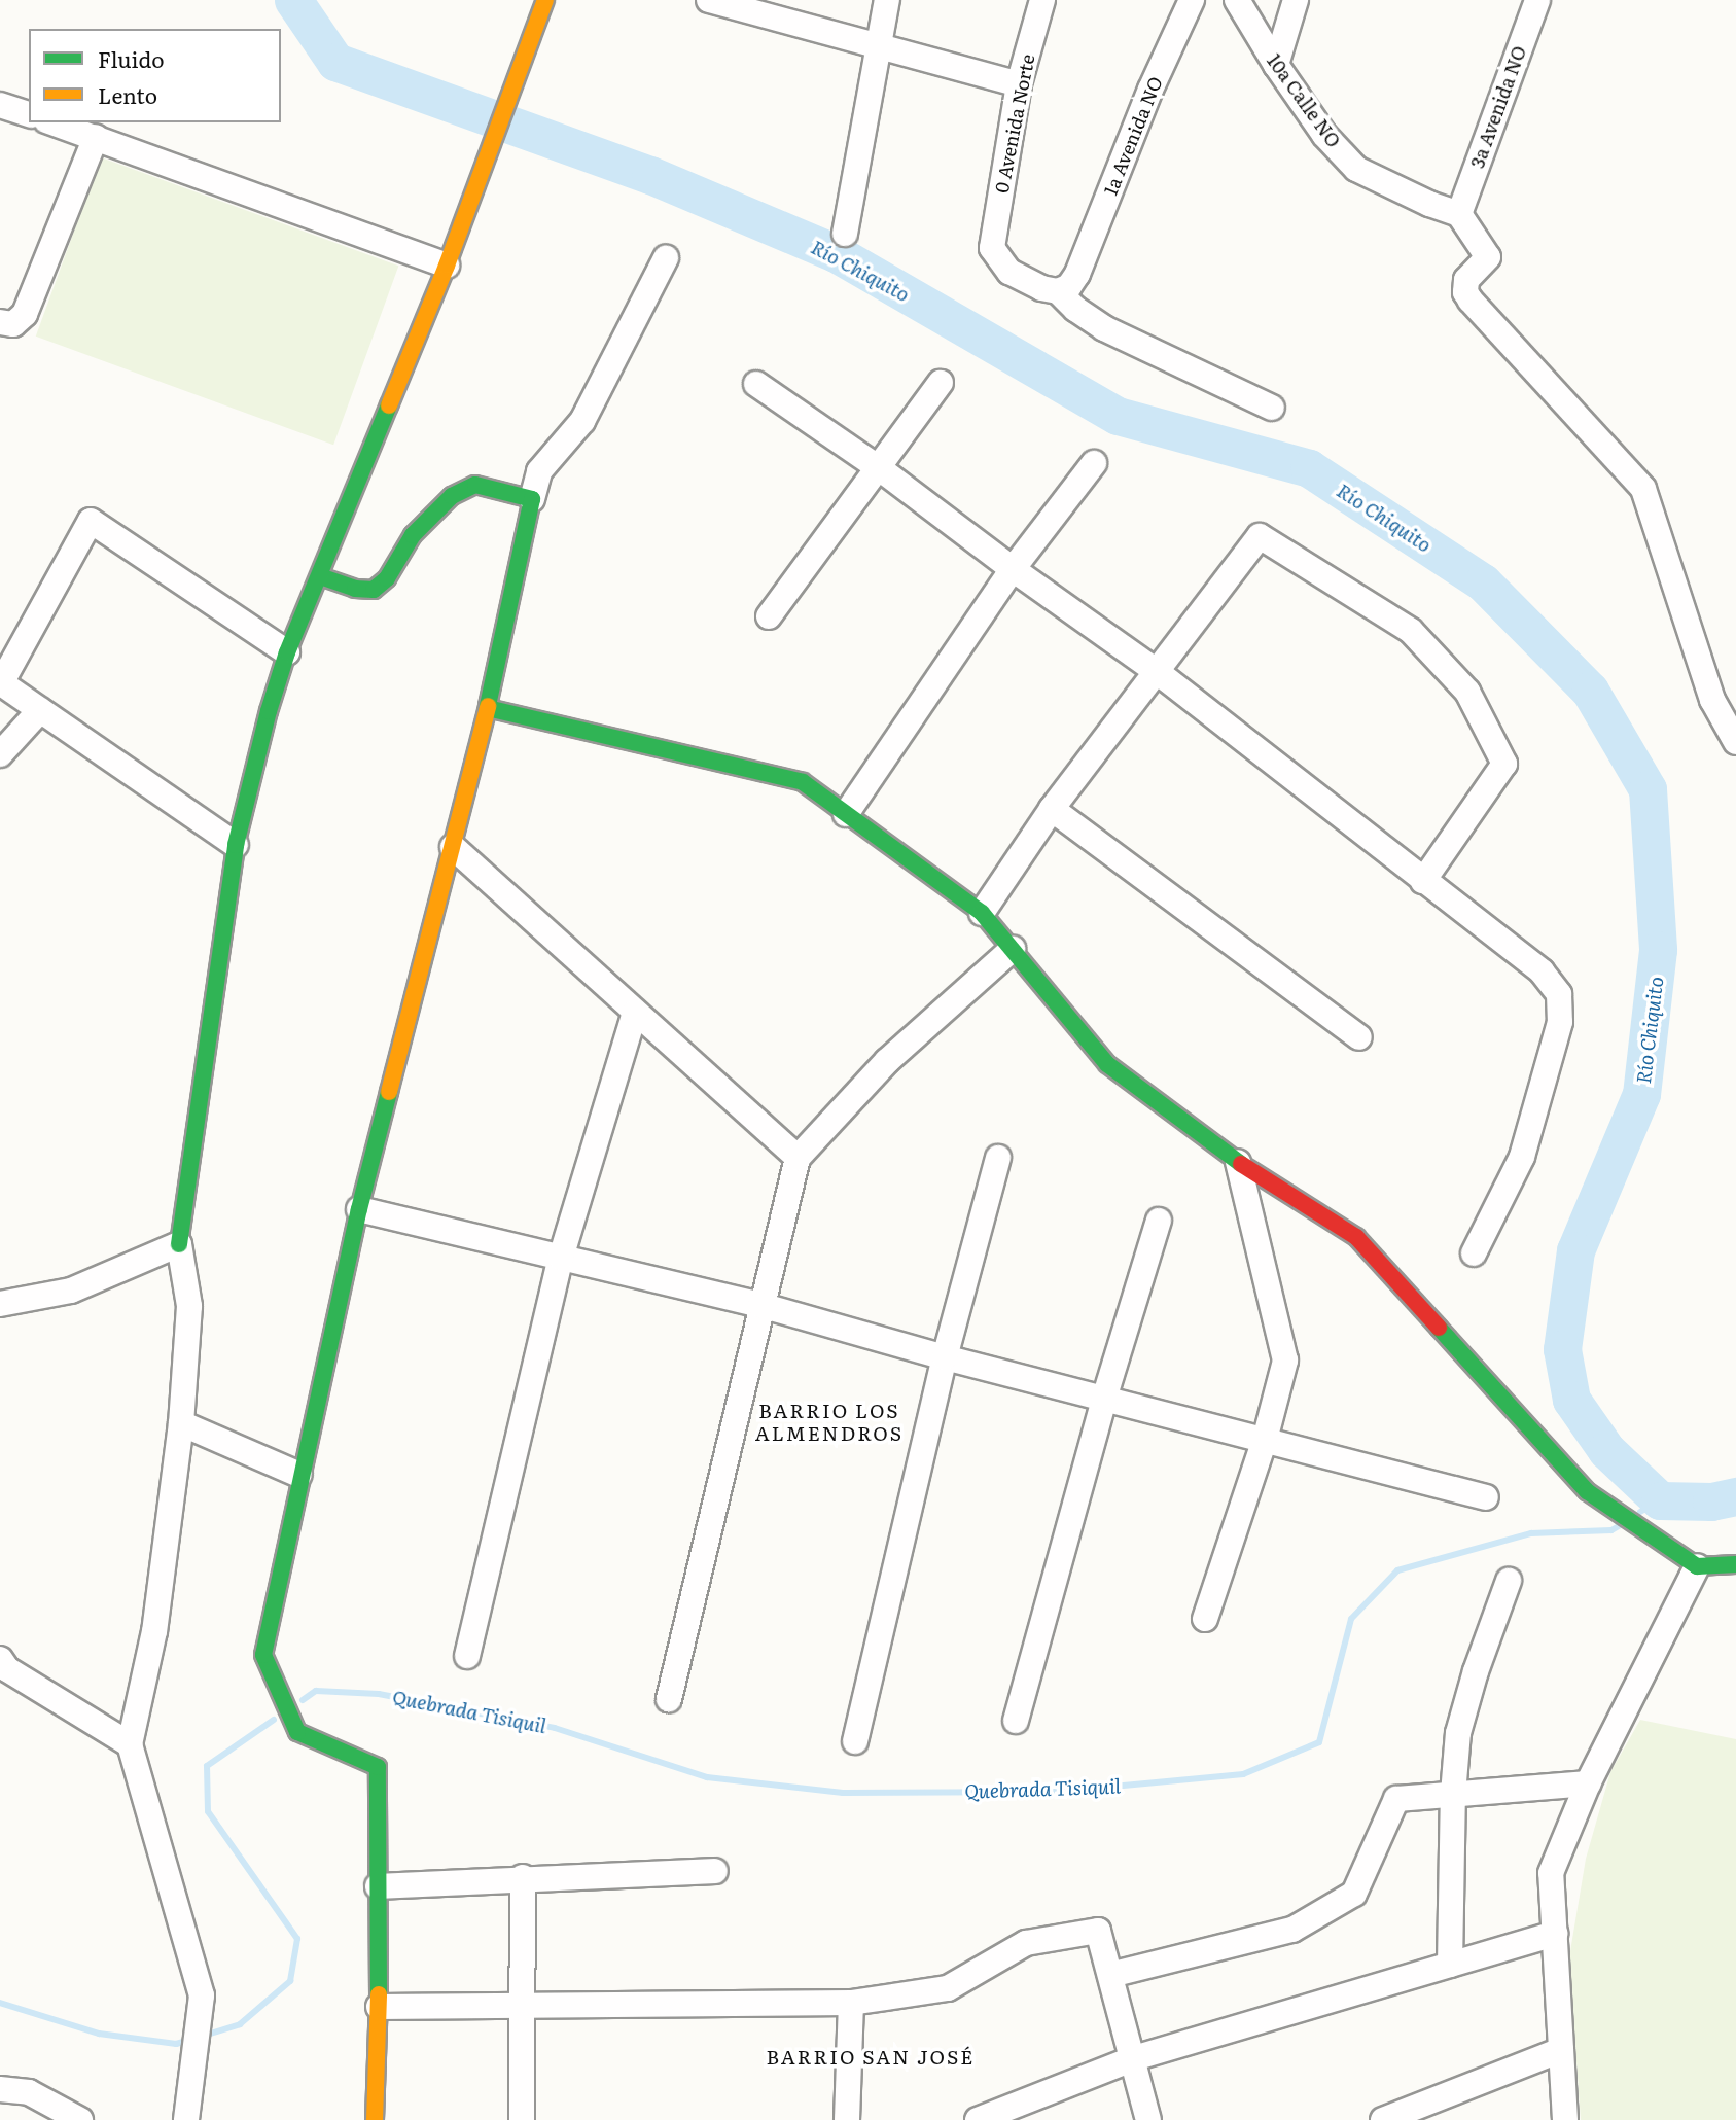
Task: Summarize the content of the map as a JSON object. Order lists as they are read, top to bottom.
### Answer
{
  "streets": {
    "street": [
      "10a Calle NO",
      "3a Avenida NO",
      "0 Avenida Norte",
      "1a Avenida NO"
    ]
  },
  "crossings": [
    ["10a Calle NO", "3a Avenida NO"],
    ["0 Avenida Norte", "1a Avenida NO"]
  ],
  "districts": ["BARRIO LOS ALMENDROS", "BARRIO SAN JOSÉ"],
  "water": ["Río Chiquito", "Quebrada Tisiquil"],
  "legend": ["Fluido", "Lento"]
}
